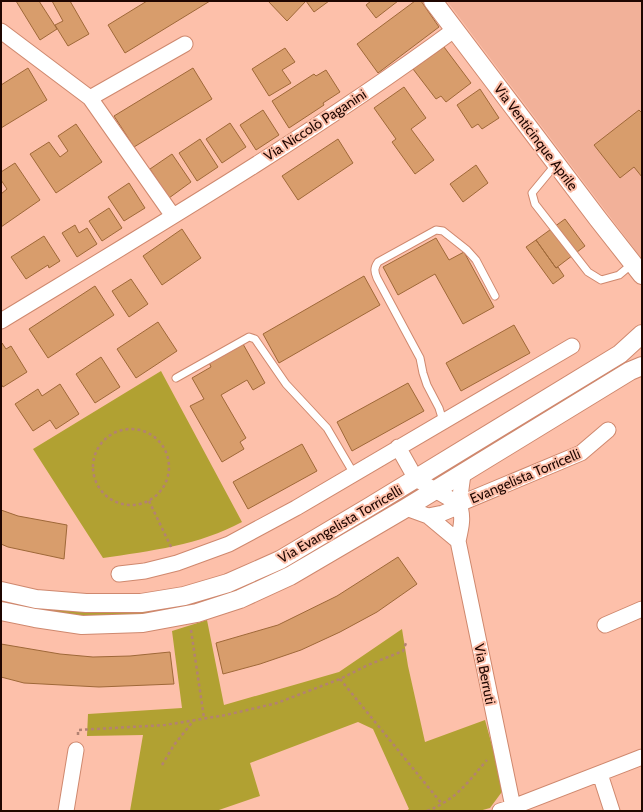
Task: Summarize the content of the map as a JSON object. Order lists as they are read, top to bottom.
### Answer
{
  "streets": {
    "street": [
      "Via Niccolò Paganini",
      "Via Venticinque Aprile",
      "Evangelista Torricelli",
      "Via Evangelista Torricelli",
      "Via Berruti"
    ]
  },
  "crossings": [
    ["Via Niccolò Paganini", "Via Venticinque Aprile"],
    ["Evangelista Torricelli", "Via Berruti"],
    ["Via Evangelista Torricelli", "Via Berruti"]
  ]
}
